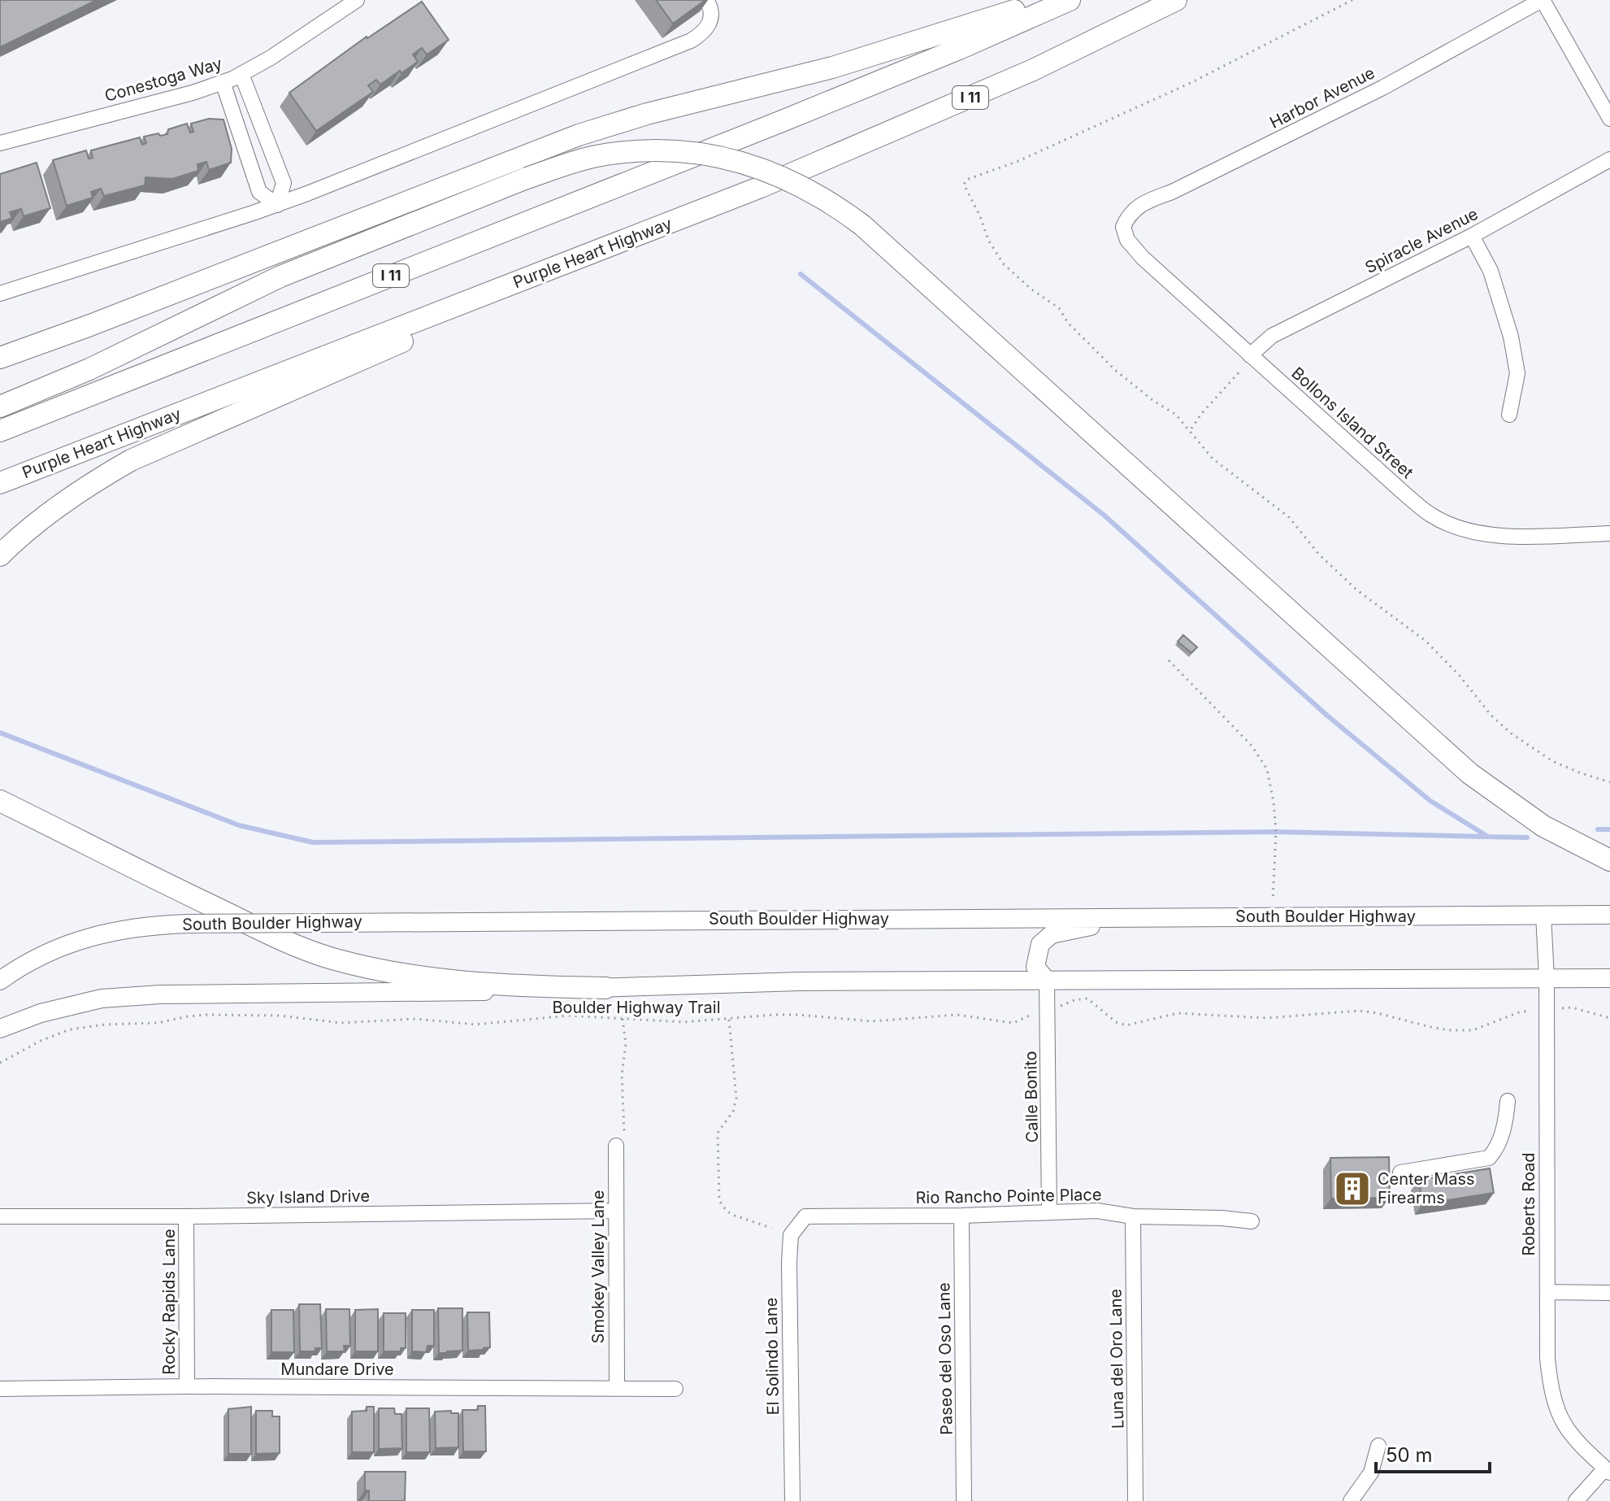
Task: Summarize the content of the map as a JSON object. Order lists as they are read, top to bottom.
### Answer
{
  "streets": {
    "highway": ["I 11", "Purple Heart Highway"],
    "main road": ["South Boulder Highway"],
    "street": [
      "Conestoga Way",
      "Harbor Avenue",
      "Spiracle Avenue",
      "Bollons Island Street",
      "Calle Bonito",
      "Rio Rancho Pointe Place",
      "Sky Island Drive",
      "Roberts Road",
      "Smokey Valley Lane",
      "Rocky Rapids Lane",
      "El Solindo Lane",
      "Paseo del Oso Lane",
      "Luna del Oro Lane",
      "Mundare Drive"
    ],
    "path": ["Boulder Highway Trail"]
  },
  "crossings": [
    ["Harbor Avenue", "Bollons Island Street"],
    ["Spiracle Avenue", "Bollons Island Street"],
    ["South Boulder Highway", "Roberts Road"],
    ["Boulder Highway Trail", "Calle Bonito"],
    ["Boulder Highway Trail", "Roberts Road"],
    ["Calle Bonito", "Rio Rancho Pointe Place"],
    ["Rio Rancho Pointe Place", "El Solindo Lane"],
    ["Rio Rancho Pointe Place", "Paseo del Oso Lane"],
    ["Rio Rancho Pointe Place", "Luna del Oro Lane"],
    ["Sky Island Drive", "Smokey Valley Lane"],
    ["Sky Island Drive", "Rocky Rapids Lane"],
    ["Smokey Valley Lane", "Mundare Drive"],
    ["Rocky Rapids Lane", "Mundare Drive"]
  ],
  "places": {
    "building": ["Center Mass Firearms"]
  },
  "scale_bar": "50 m"
}
